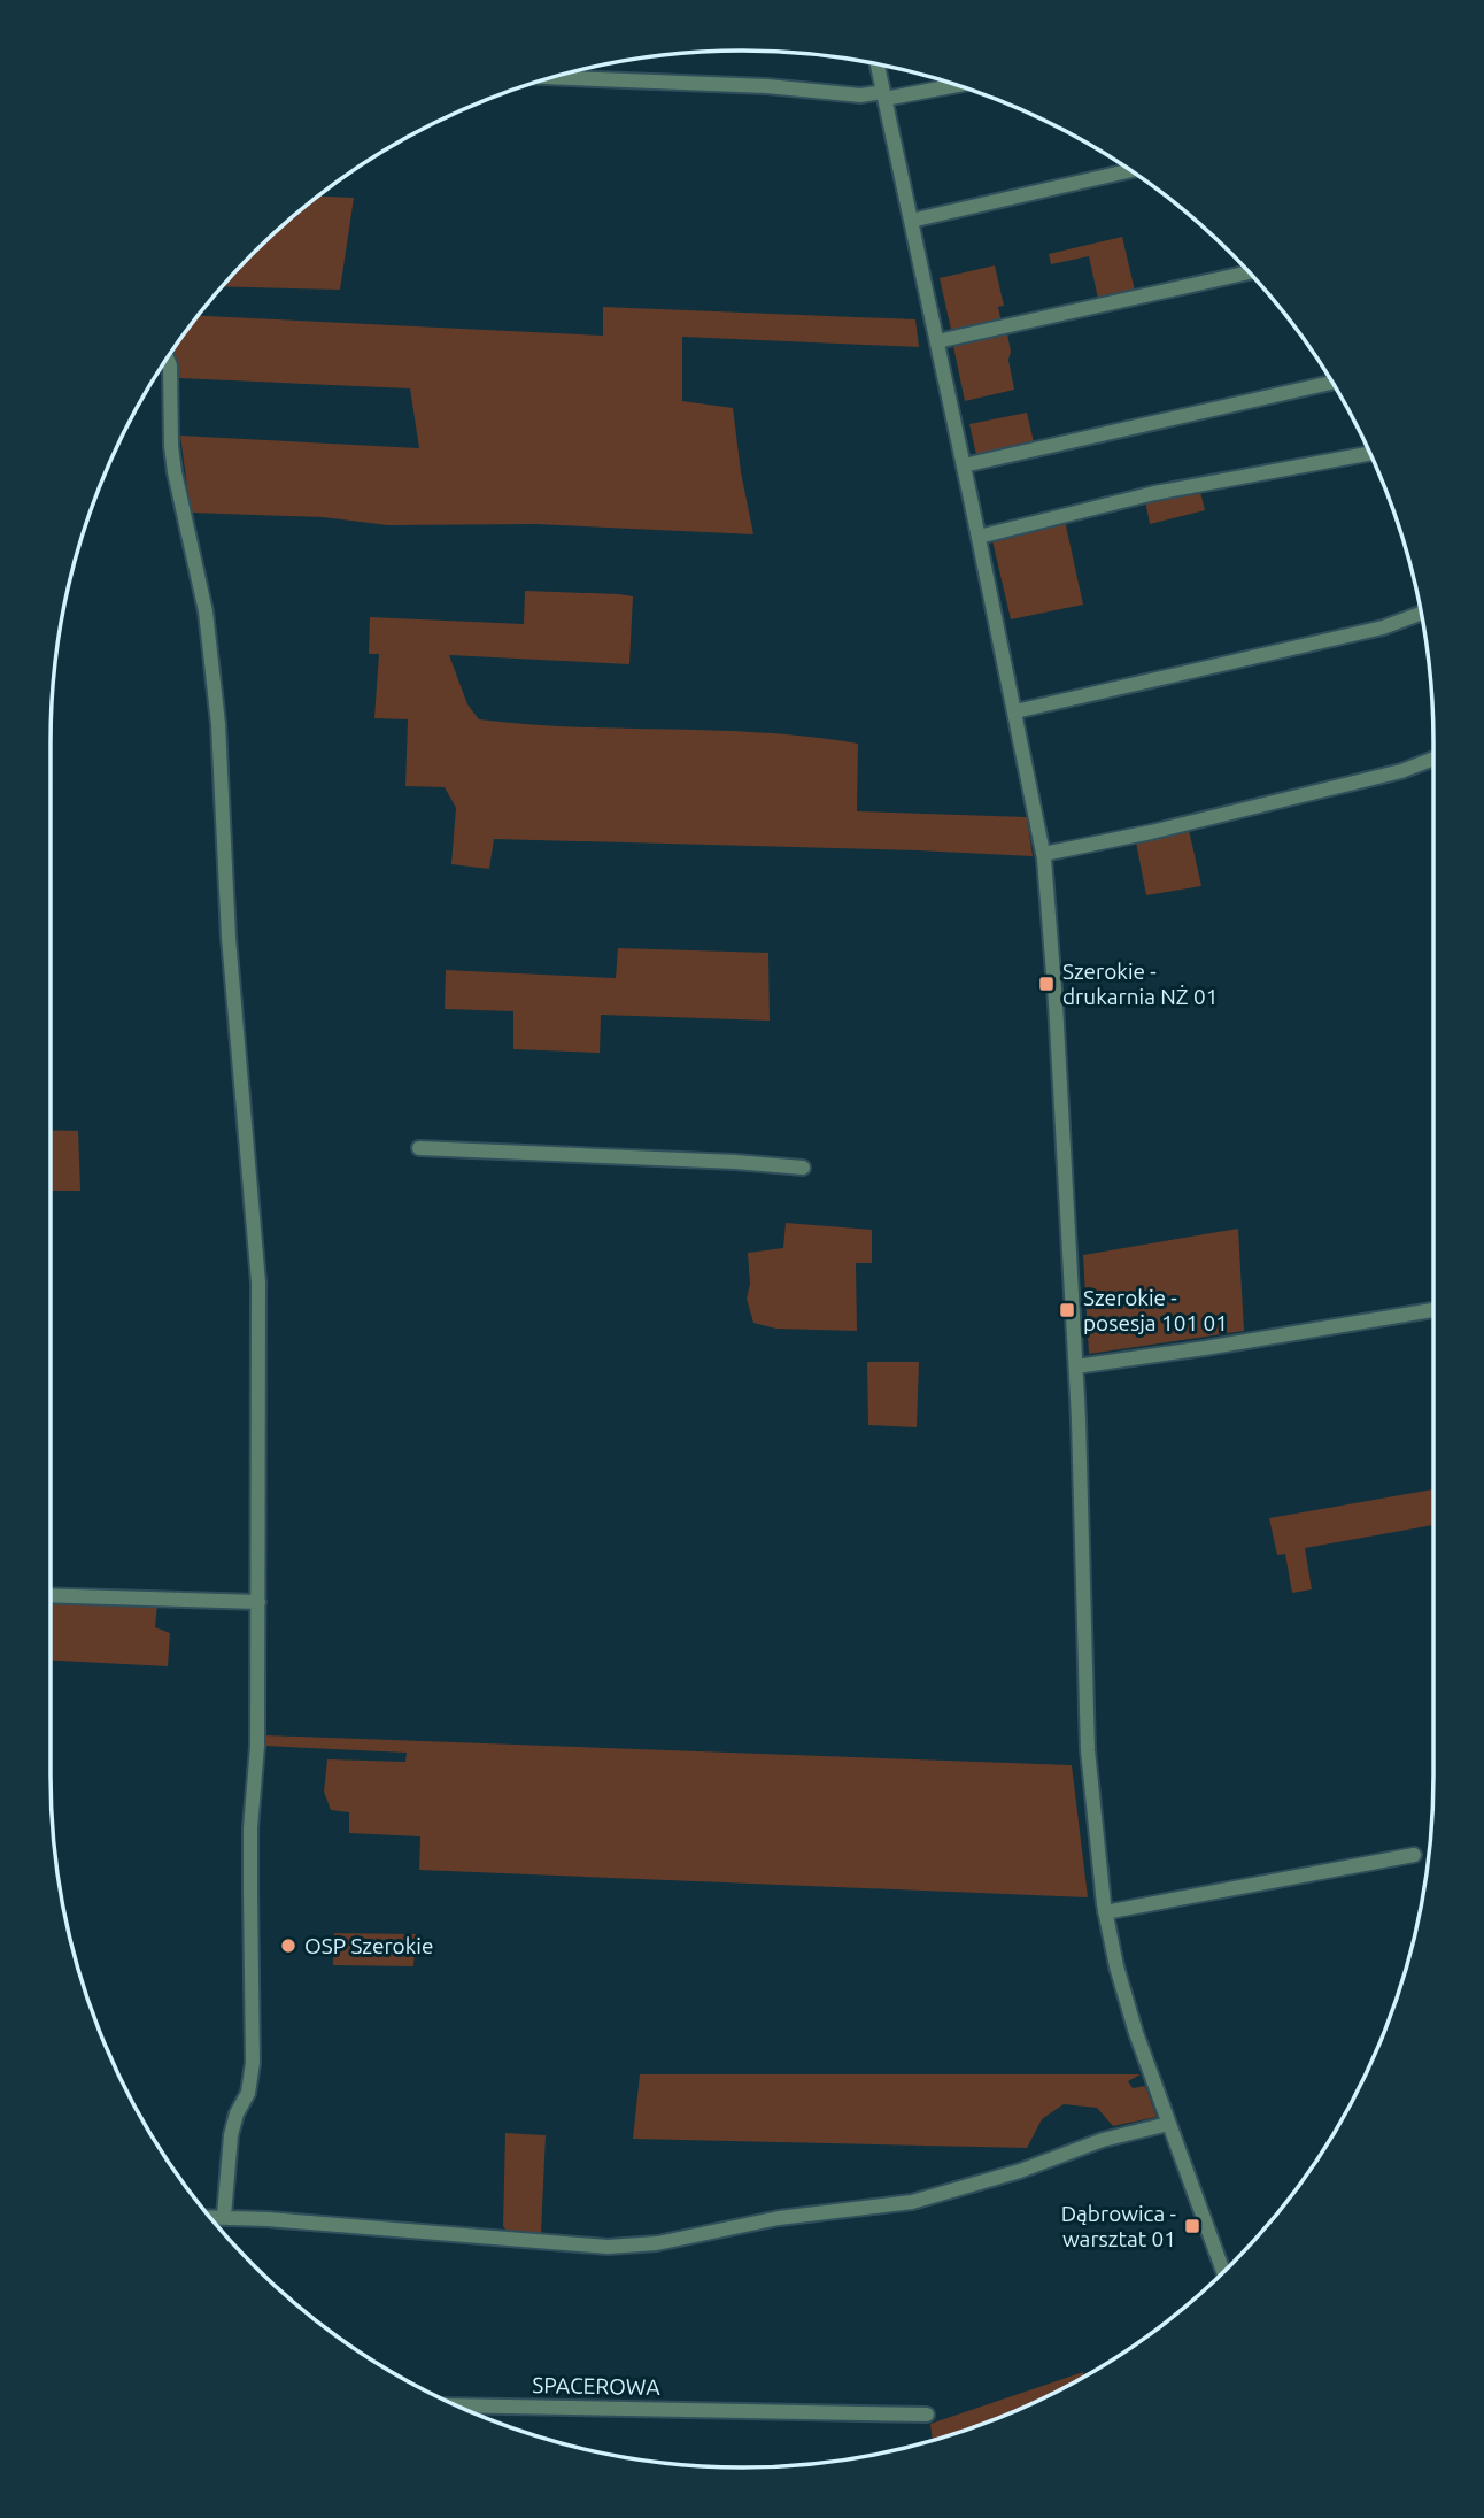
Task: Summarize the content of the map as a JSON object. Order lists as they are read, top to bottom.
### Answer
{
  "streets": {
    "street": ["SPACEROWA"]
  },
  "places": {
    "transit": ["Szerokie - drukarnia NŻ 01", "Szerokie - posesja 101 01", "Dąbrowica - warsztat 01"],
    "other": ["OSP Szerokie"]
  }
}
